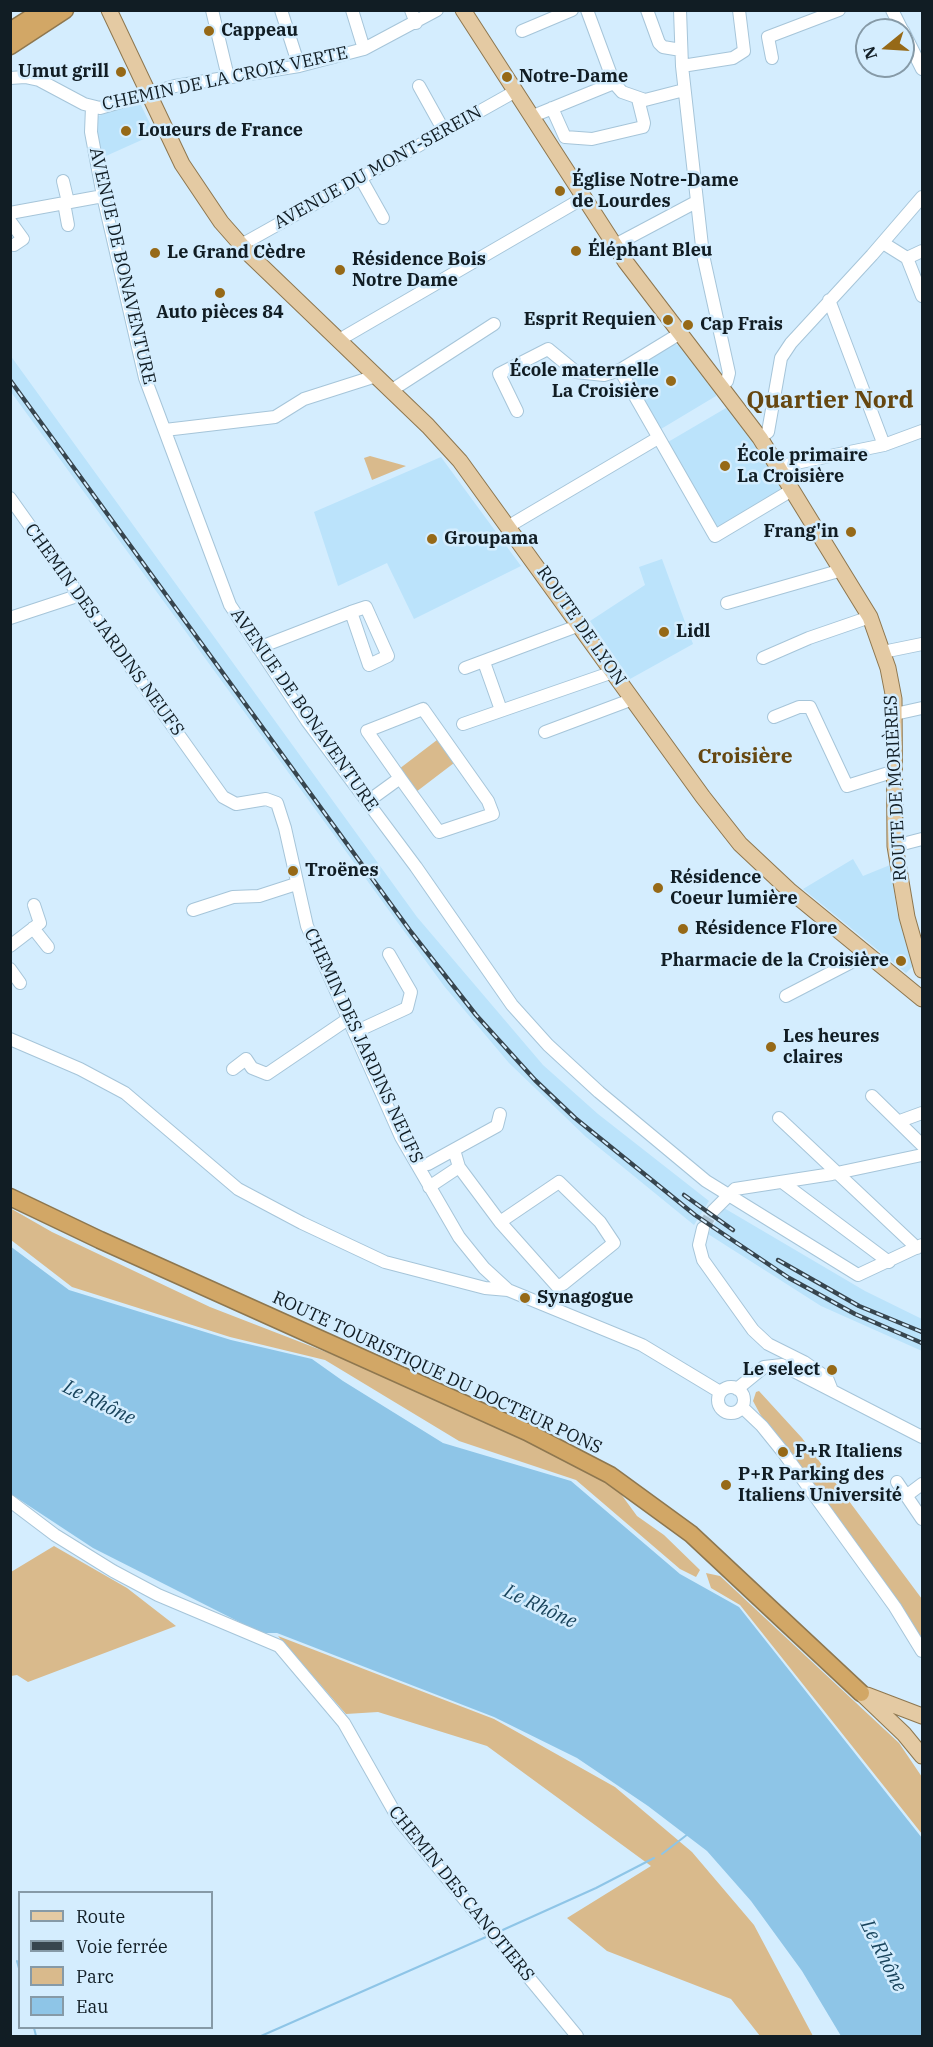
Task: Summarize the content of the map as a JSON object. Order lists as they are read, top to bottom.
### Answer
{
  "streets": {
    "highway": ["ROUTE TOURISTIQUE DU DOCTEUR PONS"],
    "main road": ["ROUTE DE LYON", "ROUTE DE MORIÈRES"],
    "street": [
      "CHEMIN DE LA CROIX VERTE",
      "AVENUE DU MONT-SEREIN",
      "AVENUE DE BONAVENTURE",
      "CHEMIN DES JARDINS NEUFS",
      "CHEMIN DES CANOTIERS"
    ]
  },
  "crossings": [
    ["CHEMIN DE LA CROIX VERTE", "AVENUE DE BONAVENTURE"],
    ["CHEMIN DE LA CROIX VERTE", "ROUTE DE LYON"],
    ["AVENUE DU MONT-SEREIN", "ROUTE DE LYON"],
    ["AVENUE DU MONT-SEREIN", "ROUTE DE MORIÈRES"],
    ["ROUTE DE LYON", "ROUTE DE MORIÈRES"]
  ],
  "districts": ["Quartier Nord", "Croisière"],
  "water": ["Le Rhône"],
  "places": [
    "Cappeau",
    "Umut grill",
    "Notre-Dame",
    "Loueurs de France",
    "Église Notre-Dame de Lourdes",
    "Éléphant Bleu",
    "Le Grand Cèdre",
    "Résidence Bois Notre Dame",
    "Auto pièces 84",
    "Esprit Requien",
    "Cap Frais",
    "École maternelle La Croisière",
    "École primaire La Croisière",
    "Frang'in",
    "Groupama",
    "Lidl",
    "Troënes",
    "Résidence Coeur lumière",
    "Résidence Flore",
    "Pharmacie de la Croisière",
    "Les heures claires",
    "Synagogue",
    "Le select",
    "P+R Italiens",
    "P+R Parking des Italiens Université"
  ],
  "legend": [
    "Route",
    "Voie ferrée",
    "Parc",
    "Eau"
  ],
  "north": "left"
}
